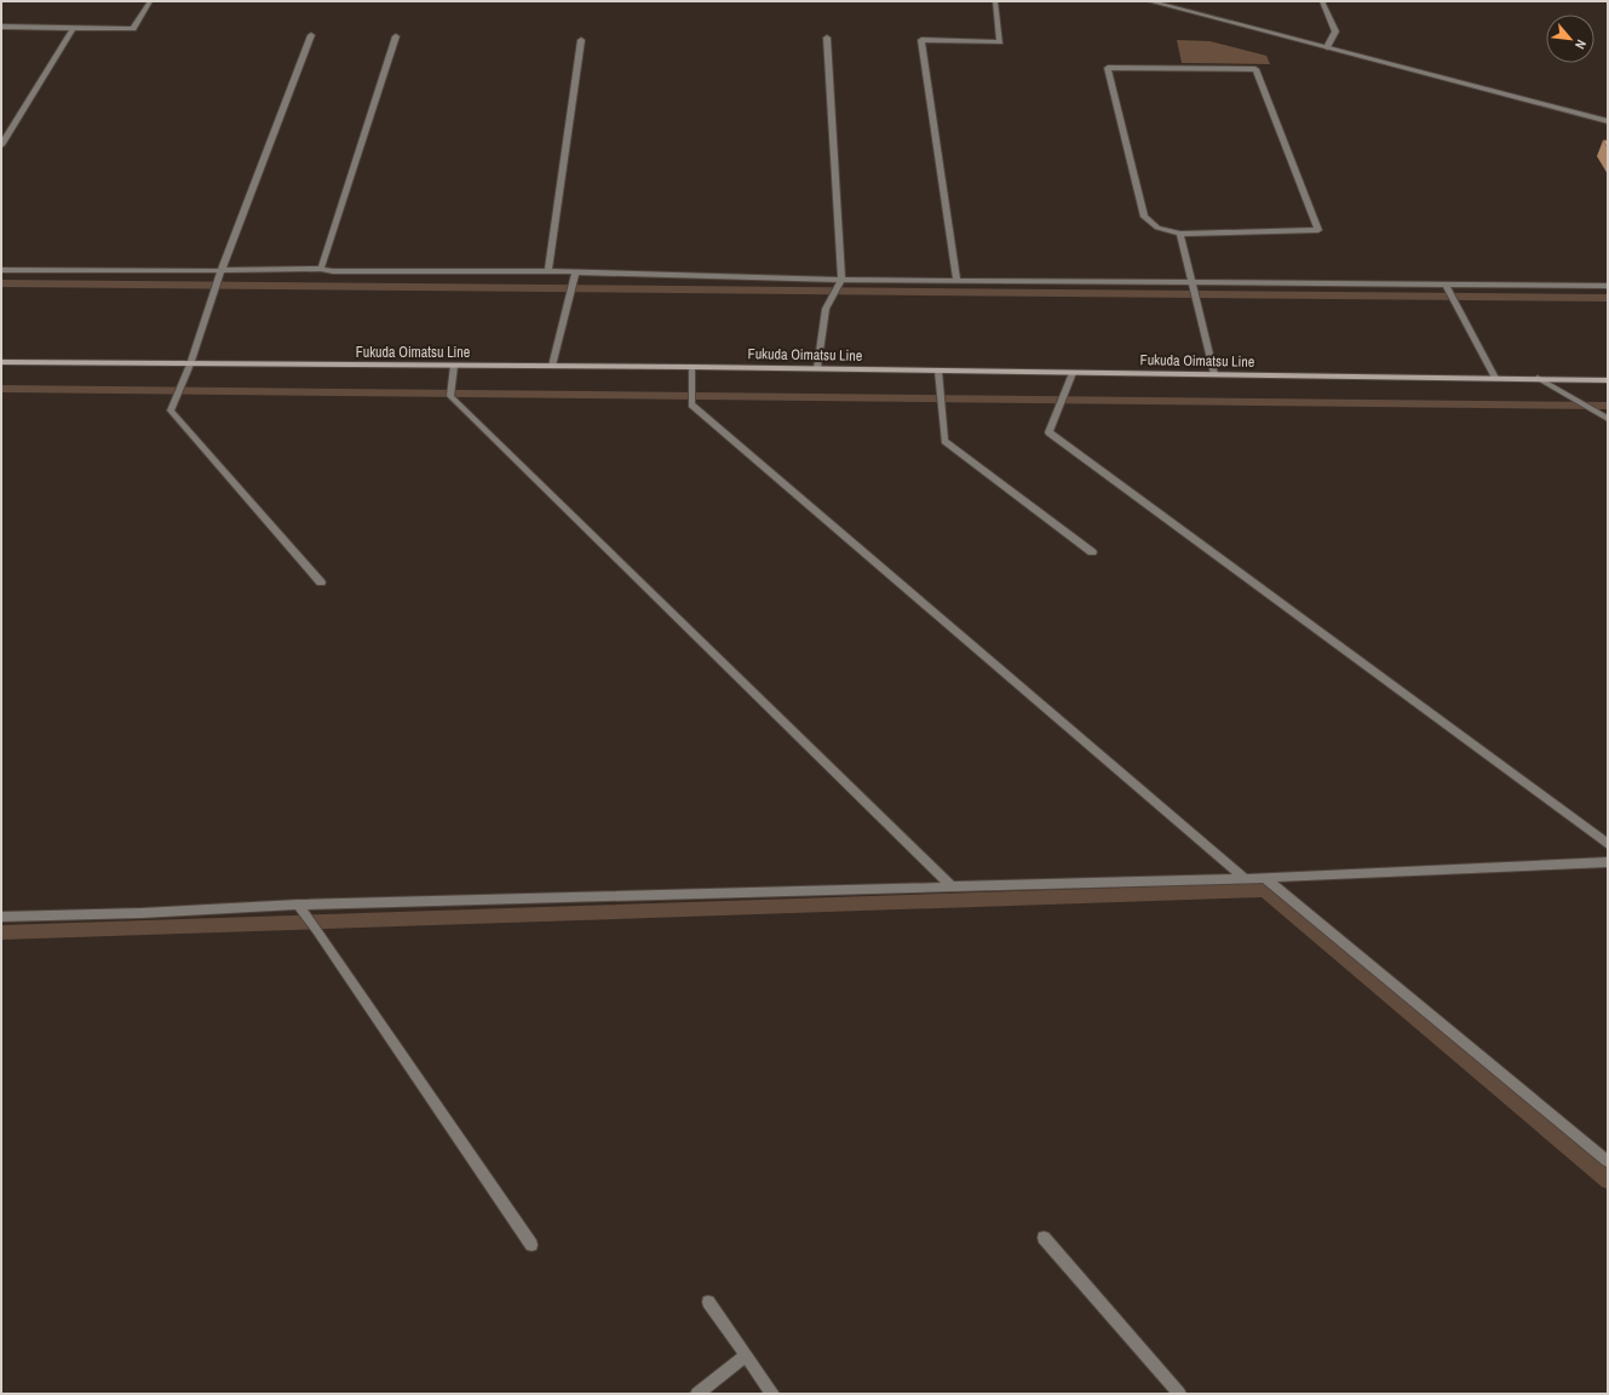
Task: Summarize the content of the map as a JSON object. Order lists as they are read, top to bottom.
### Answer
{
  "streets": {
    "main road": ["Fukuda Oimatsu Line"]
  },
  "north": "bottom right"
}
